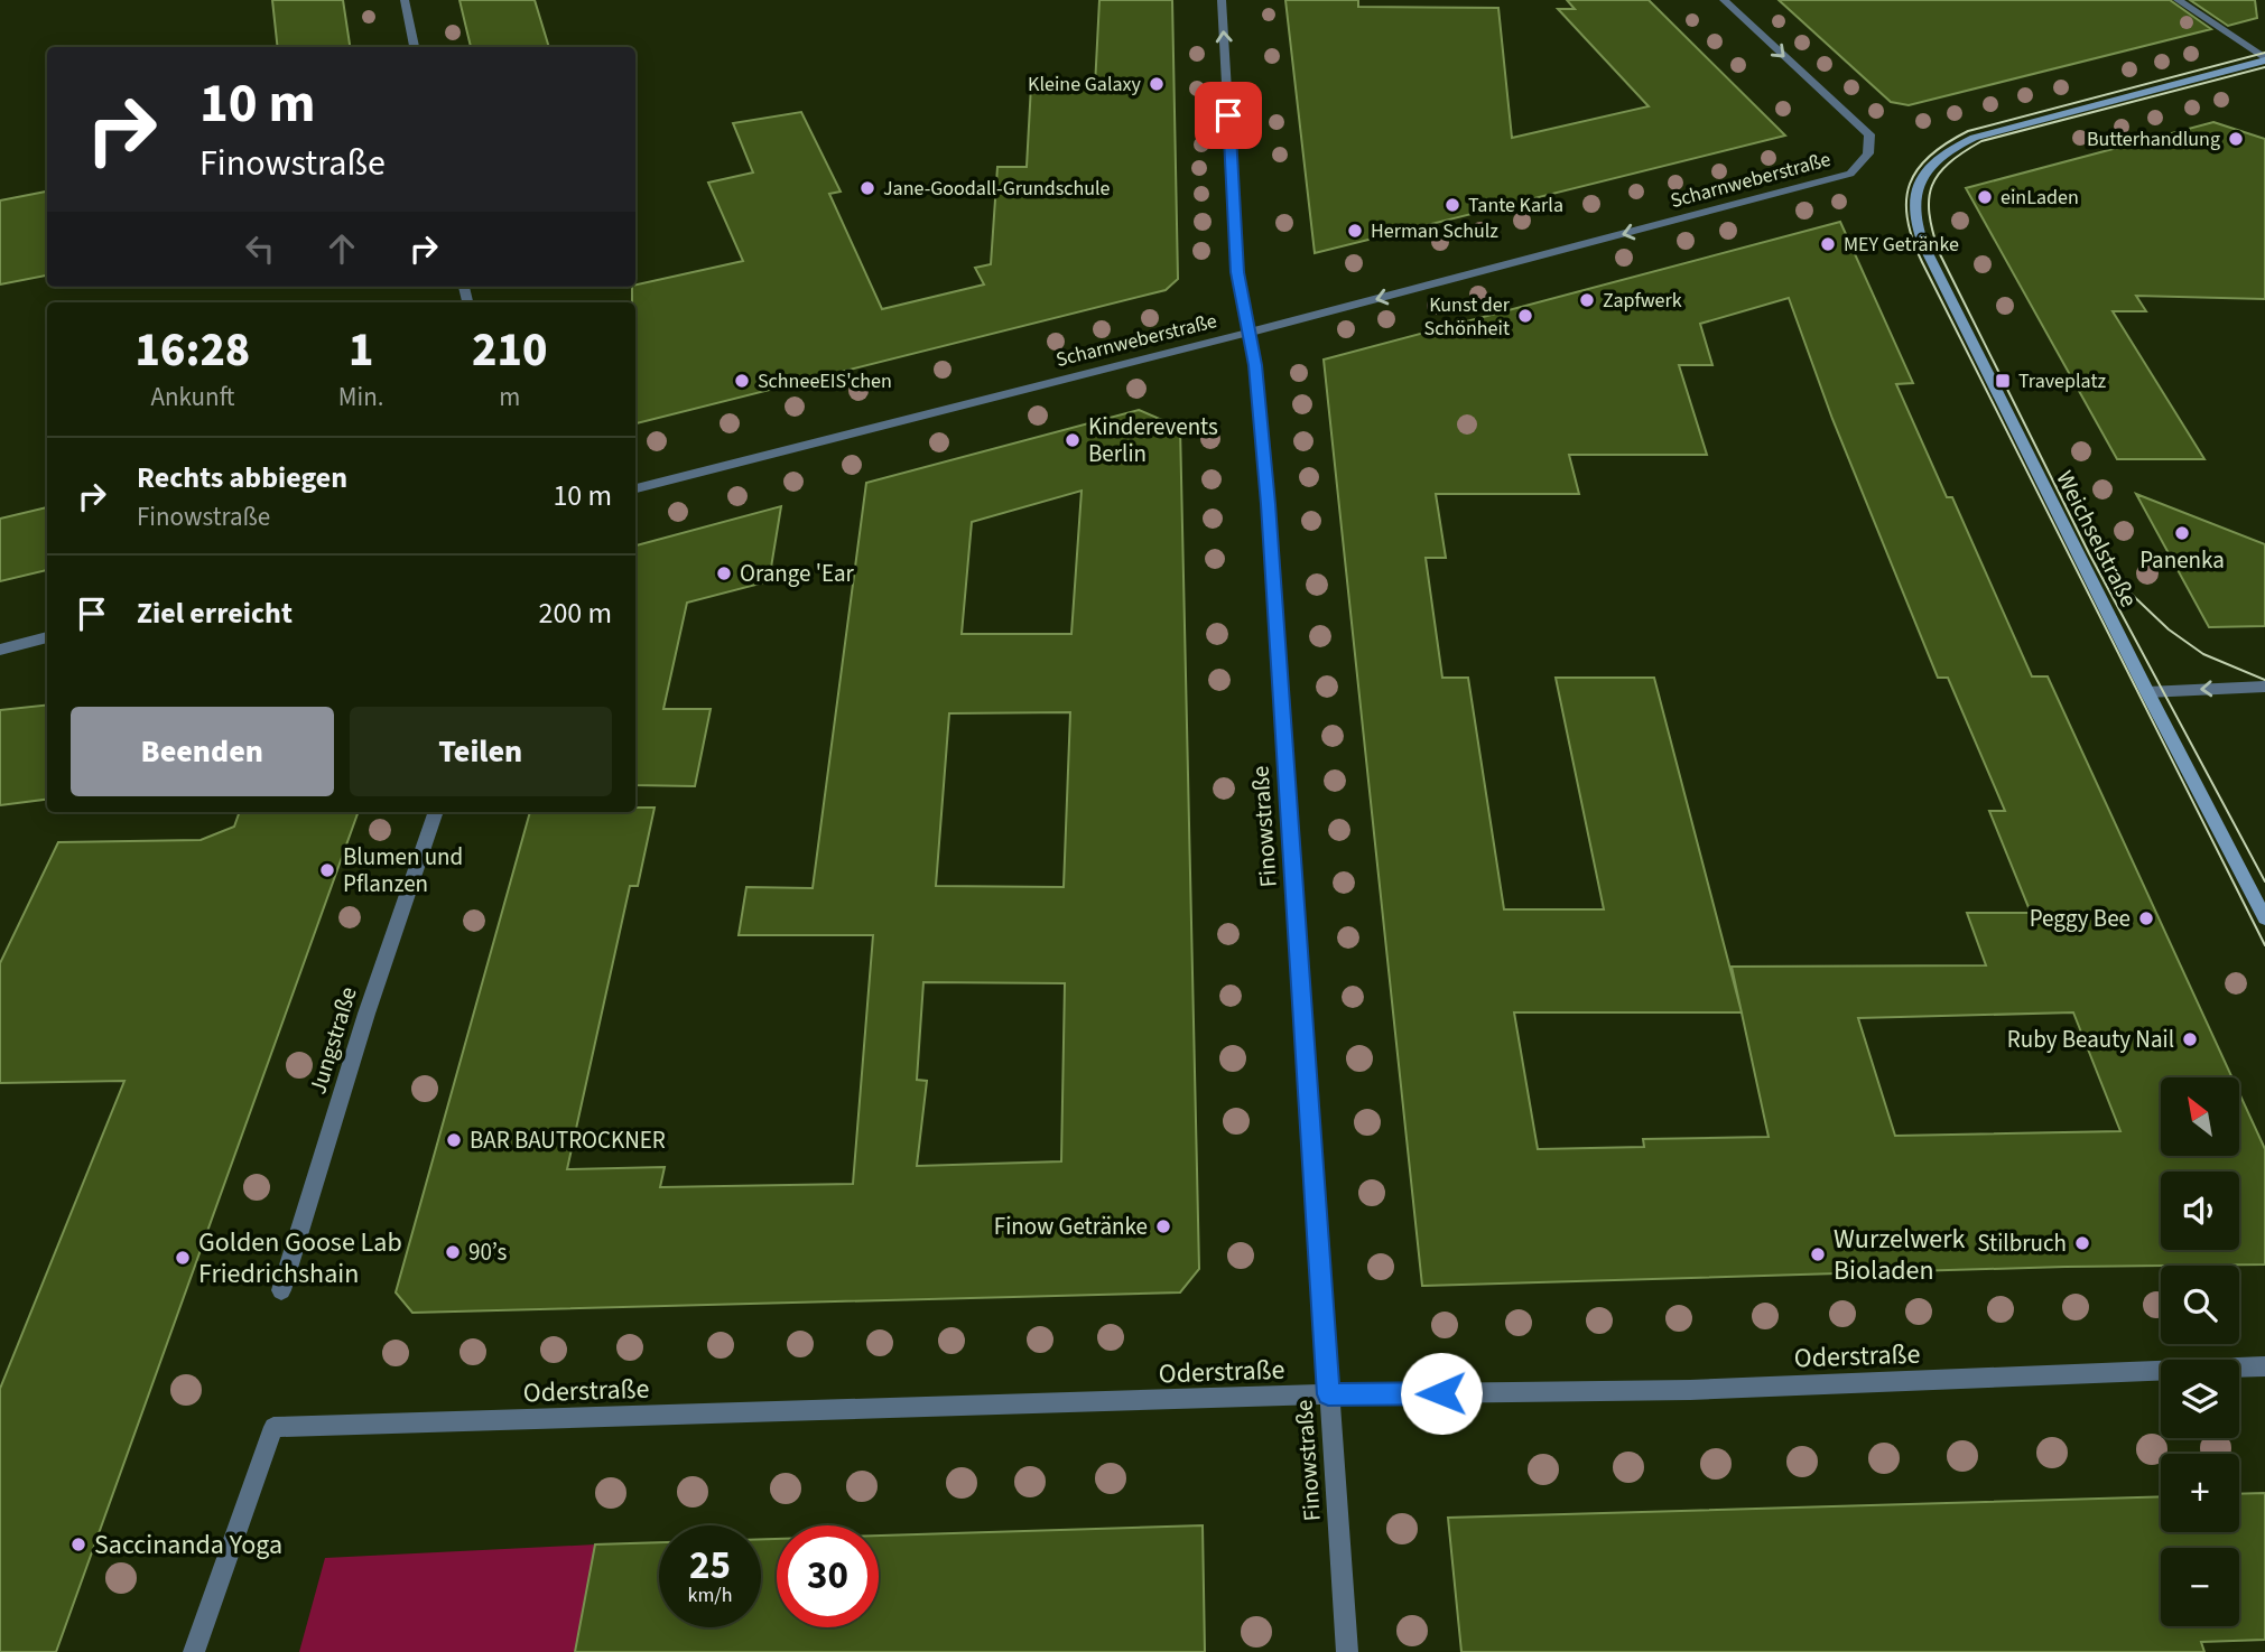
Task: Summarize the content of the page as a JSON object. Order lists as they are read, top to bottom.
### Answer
{
  "streets": {
    "street": [
      "Scharnweberstraße",
      "Weichselstraße",
      "Finowstraße",
      "Jungstraße",
      "Oderstraße"
    ]
  },
  "crossings": [
    ["Scharnweberstraße", "Finowstraße"],
    ["Finowstraße", "Oderstraße"]
  ],
  "places": {
    "other": [
      "Kleine Galaxy",
      "Butterhandlung",
      "Jane-Goodall-Grundschule",
      "einLaden",
      "Tante Karla",
      "Herman Schulz",
      "MEY Getränke",
      "Zapfwerk",
      "Kunst der Schönheit",
      "SchneeEIS'chen",
      "Kinderevents Berlin",
      "Panenka",
      "Orange 'Ear",
      "Blumen und Pflanzen",
      "Peggy Bee",
      "Ruby Beauty Nail",
      "BAR BAUTROCKNER",
      "Finow Getränke",
      "Stilbruch",
      "90’s",
      "Wurzelwerk Bioladen",
      "Golden Goose Lab Friedrichshain",
      "Saccinanda Yoga"
    ],
    "transit": ["Traveplatz"]
  },
  "north": "top left",
  "page": {
    "turn": ["10 m", "Finowstraße"],
    "eta": [
      "16:28",
      "Ankunft",
      "1",
      "Min.",
      "210",
      "m"
    ],
    "list": [
      {
        "name": "Rechts abbiegen",
        "note": "Finowstraße",
        "value": "10 m"
      },
      {
        "name": "Ziel erreicht",
        "value": "200 m"
      }
    ],
    "buttons": ["Beenden", "Teilen"],
    "map_buttons": ["+", "−"],
    "speed": "25 km/h",
    "limit": "30"
  }
}
